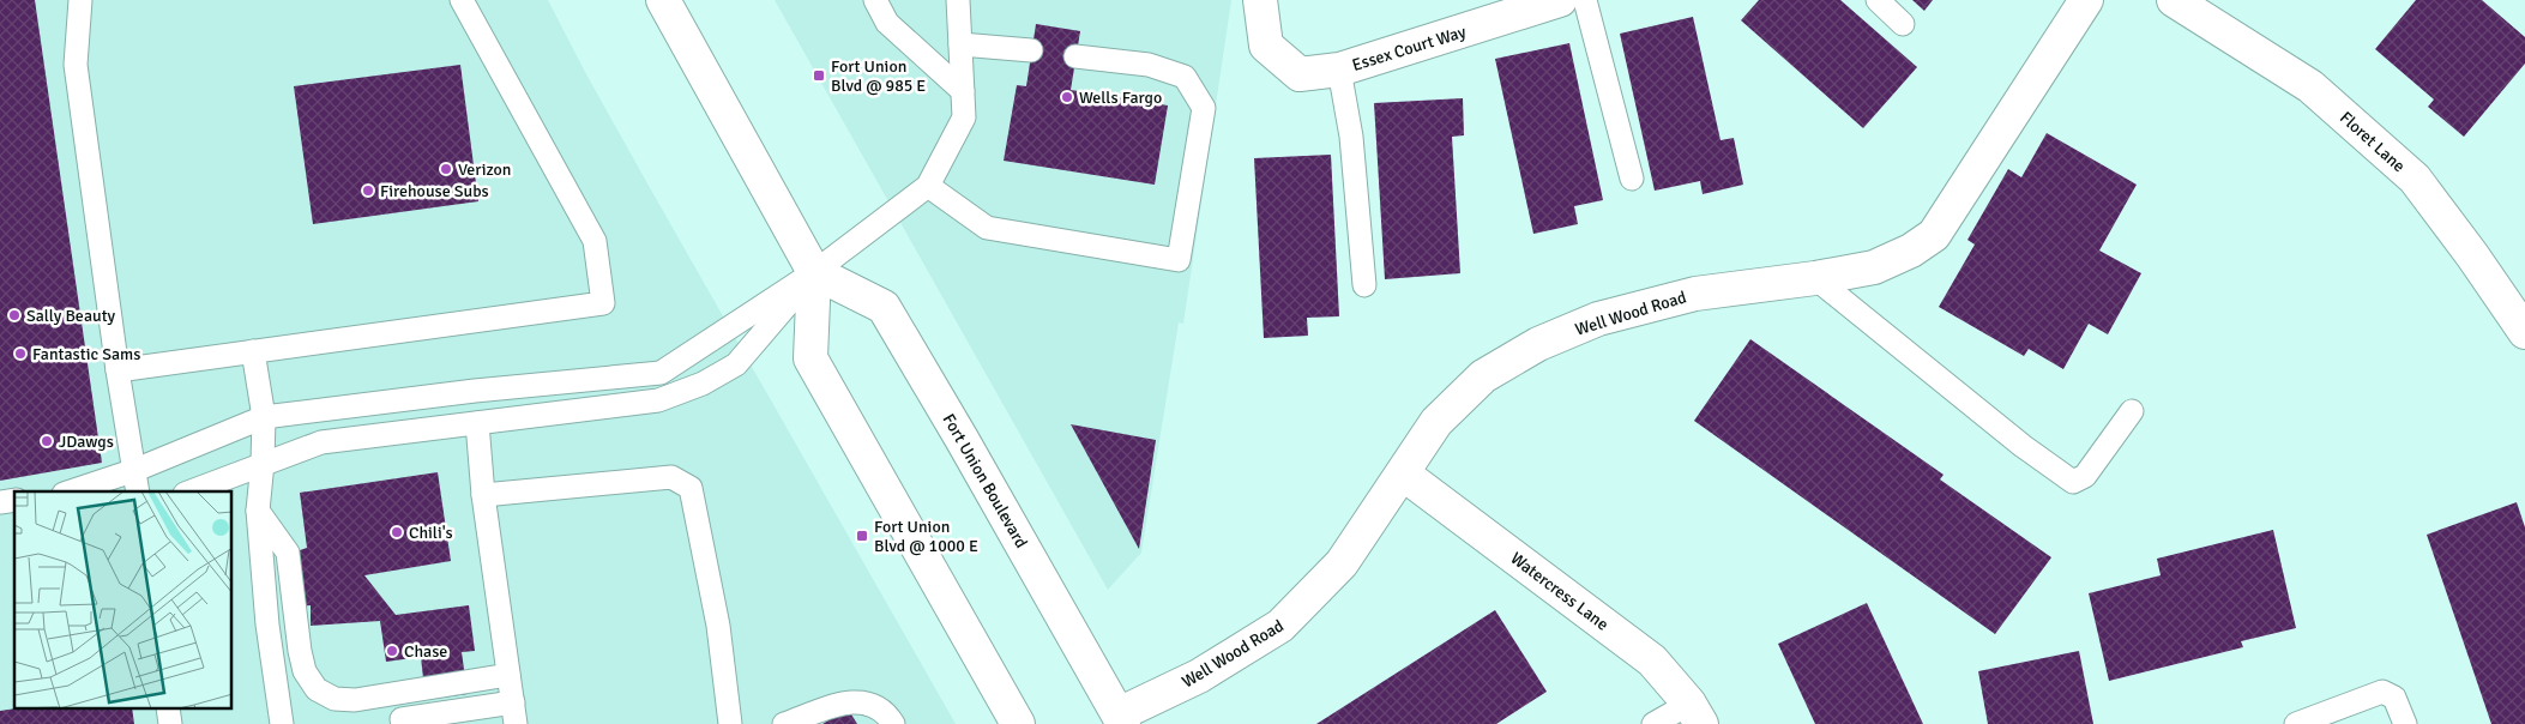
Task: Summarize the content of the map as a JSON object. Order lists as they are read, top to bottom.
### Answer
{
  "streets": {
    "street": [
      "Essex Court Way",
      "Floret Lane",
      "Well Wood Road",
      "Fort Union Boulevard",
      "Watercress Lane"
    ]
  },
  "crossings": [
    ["Well Wood Road", "Fort Union Boulevard"],
    ["Well Wood Road", "Watercress Lane"]
  ],
  "places": {
    "transit": ["Fort Union Blvd @ 985 E", "Fort Union Blvd @ 1000 E"],
    "other": [
      "Wells Fargo",
      "Verizon",
      "Firehouse Subs",
      "Sally Beauty",
      "Fantastic Sams",
      "JDawgs",
      "Chili's",
      "Chase"
    ]
  }
}
